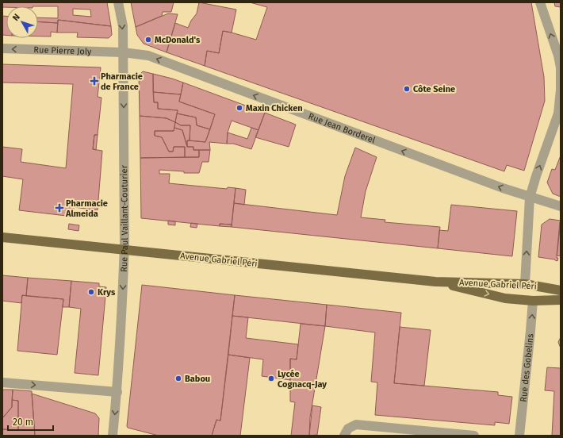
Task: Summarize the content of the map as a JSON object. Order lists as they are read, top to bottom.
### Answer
{
  "streets": {
    "main road": ["Avenue Gabriel Péri"],
    "street": [
      "Rue Pierre Joly",
      "Rue Jean Borderel",
      "Rue Paul Vaillant-Couturier",
      "Rue des Gobelins"
    ]
  },
  "crossings": [
    ["Rue Pierre Joly", "Rue Jean Borderel"],
    ["Rue Pierre Joly", "Rue Paul Vaillant-Couturier"],
    ["Rue Jean Borderel", "Rue Paul Vaillant-Couturier"],
    ["Rue Paul Vaillant-Couturier", "Avenue Gabriel Péri"],
    ["Avenue Gabriel Péri", "Rue des Gobelins"]
  ],
  "one_way": [
    "Rue Pierre Joly",
    "Rue Jean Borderel",
    "Rue Paul Vaillant-Couturier",
    "Rue des Gobelins"
  ],
  "places": {
    "other": [
      "McDonald's",
      "Côte Seine",
      "Maxin Chicken",
      "Krys",
      "Babou",
      "Lycée Cognacq-Jay"
    ],
    "health": ["Pharmacie de France", "Pharmacie Almeida"]
  },
  "scale_bar": "20 m",
  "north": "top left"
}
